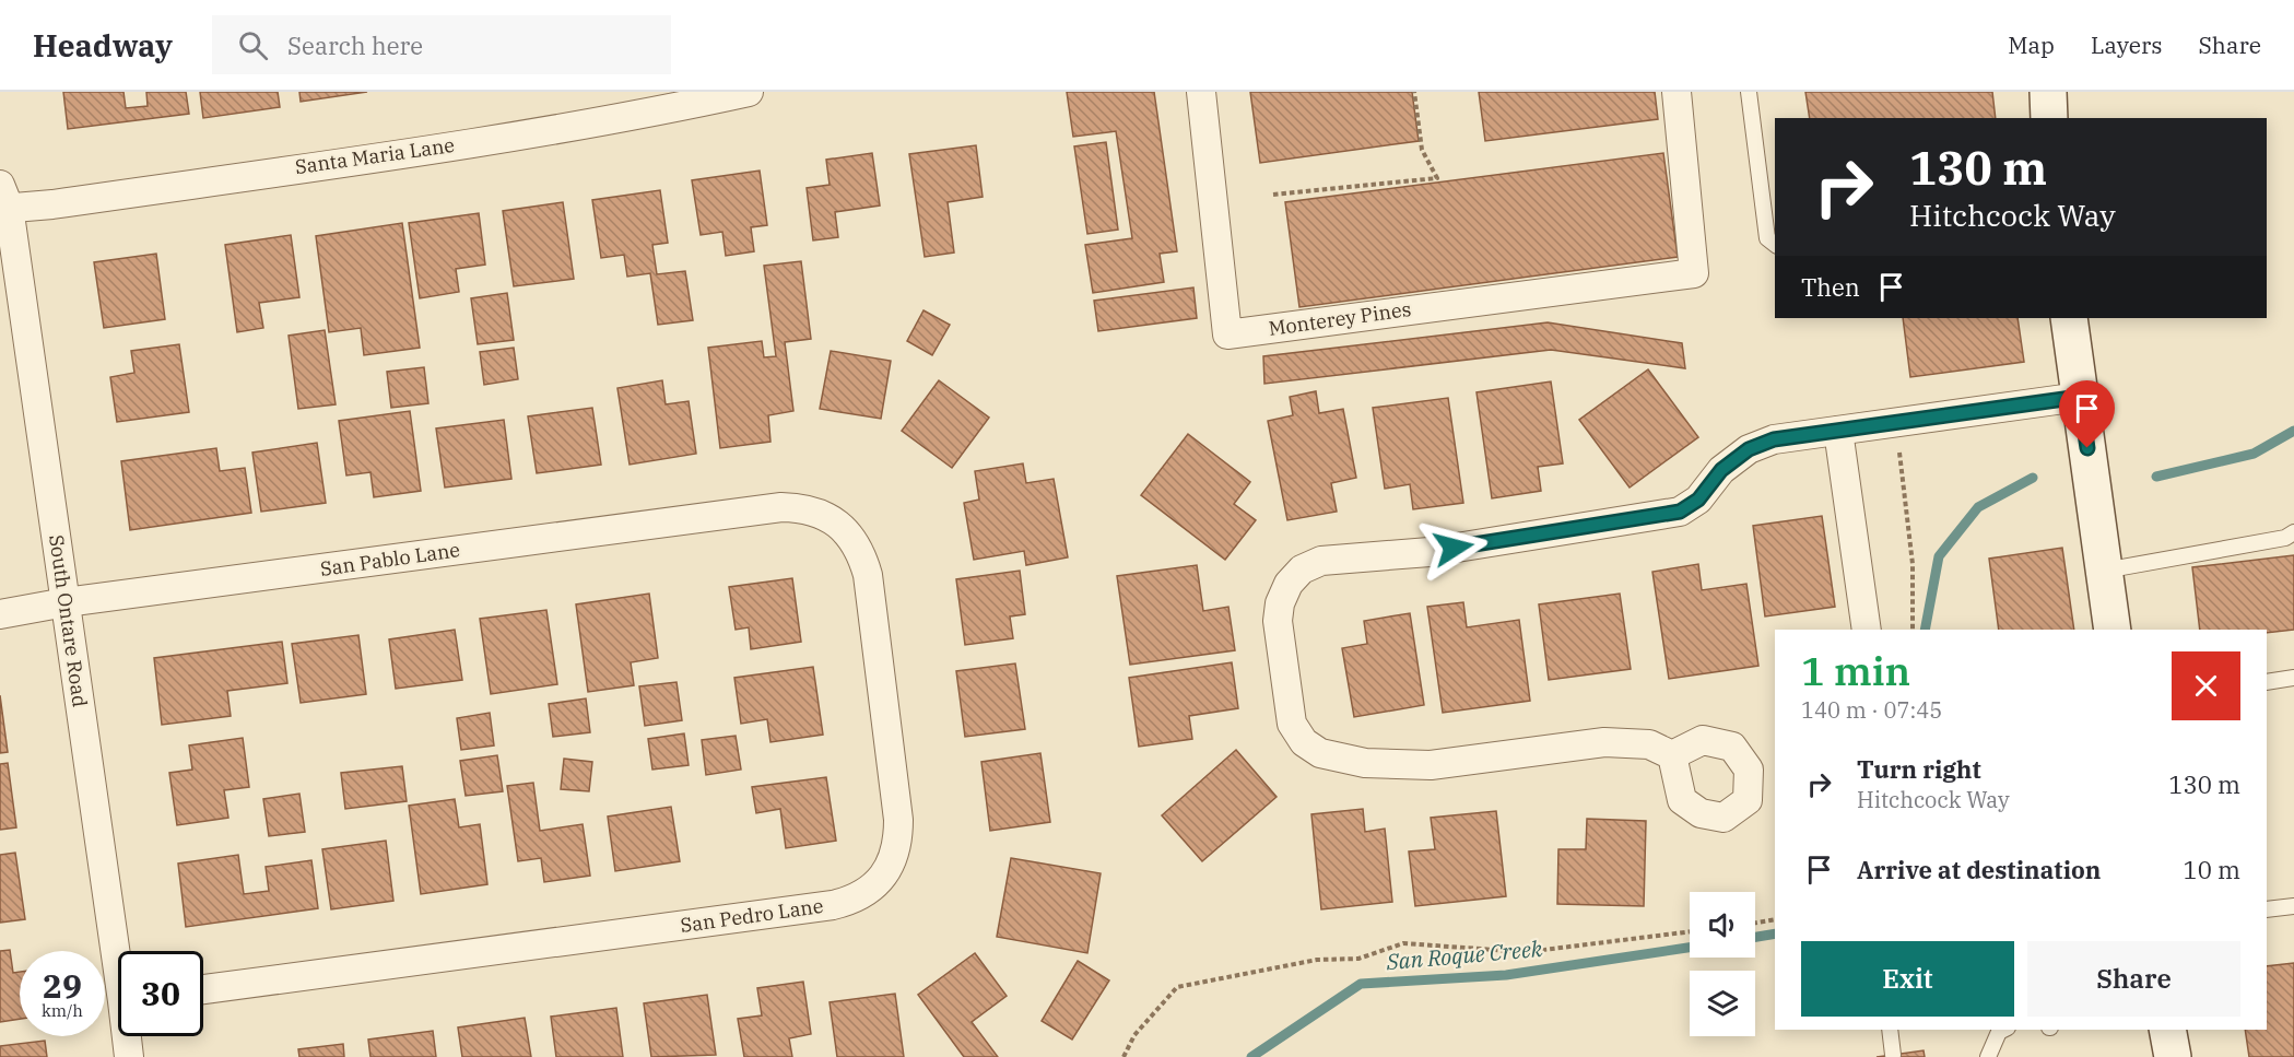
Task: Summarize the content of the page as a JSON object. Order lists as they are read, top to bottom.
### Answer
{
  "streets": {
    "street": [
      "Santa Maria Lane",
      "Monterey Pines",
      "San Pablo Lane",
      "South Ontare Road",
      "San Pedro Lane"
    ]
  },
  "crossings": [
    ["Santa Maria Lane", "South Ontare Road"],
    ["San Pablo Lane", "South Ontare Road"],
    ["San Pablo Lane", "San Pedro Lane"]
  ],
  "water": ["San Roque Creek"],
  "page": {
    "header": "Headway",
    "search": "Search here",
    "nav": ["Map", "Layers", "Share"],
    "turn": ["130 m", "Hitchcock Way"],
    "then": "Then",
    "heading": ["1 min", "140 m · 07:45"],
    "list": [
      {
        "name": "Turn right",
        "note": "Hitchcock Way",
        "value": "130 m"
      },
      {
        "name": "Arrive at destination",
        "value": "10 m"
      }
    ],
    "buttons": ["Exit", "Share"],
    "speed": "29 km/h",
    "limit": "30"
  }
}
